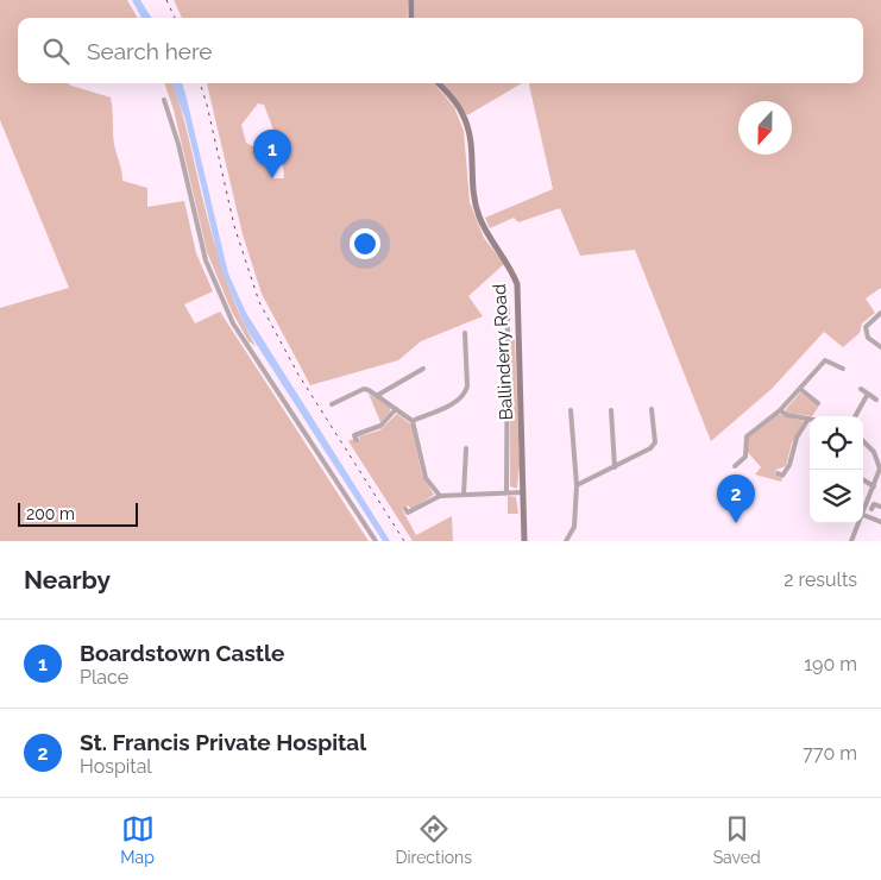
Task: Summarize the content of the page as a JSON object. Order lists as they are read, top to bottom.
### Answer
{
  "streets": {
    "street": ["Ballinderry Road"]
  },
  "scale_bar": "200 m",
  "north": "bottom",
  "page": {
    "search": "Search here",
    "pins": ["1", "2"],
    "scale": "200 m",
    "heading": ["Nearby", "2 results"],
    "list": [
      {
        "mark": "1",
        "name": "Boardstown Castle",
        "note": "Place",
        "value": "190 m"
      },
      {
        "mark": "2",
        "name": "St. Francis Private Hospital",
        "note": "Hospital",
        "value": "770 m"
      }
    ],
    "nav": ["Map", "Directions", "Saved"]
  }
}
